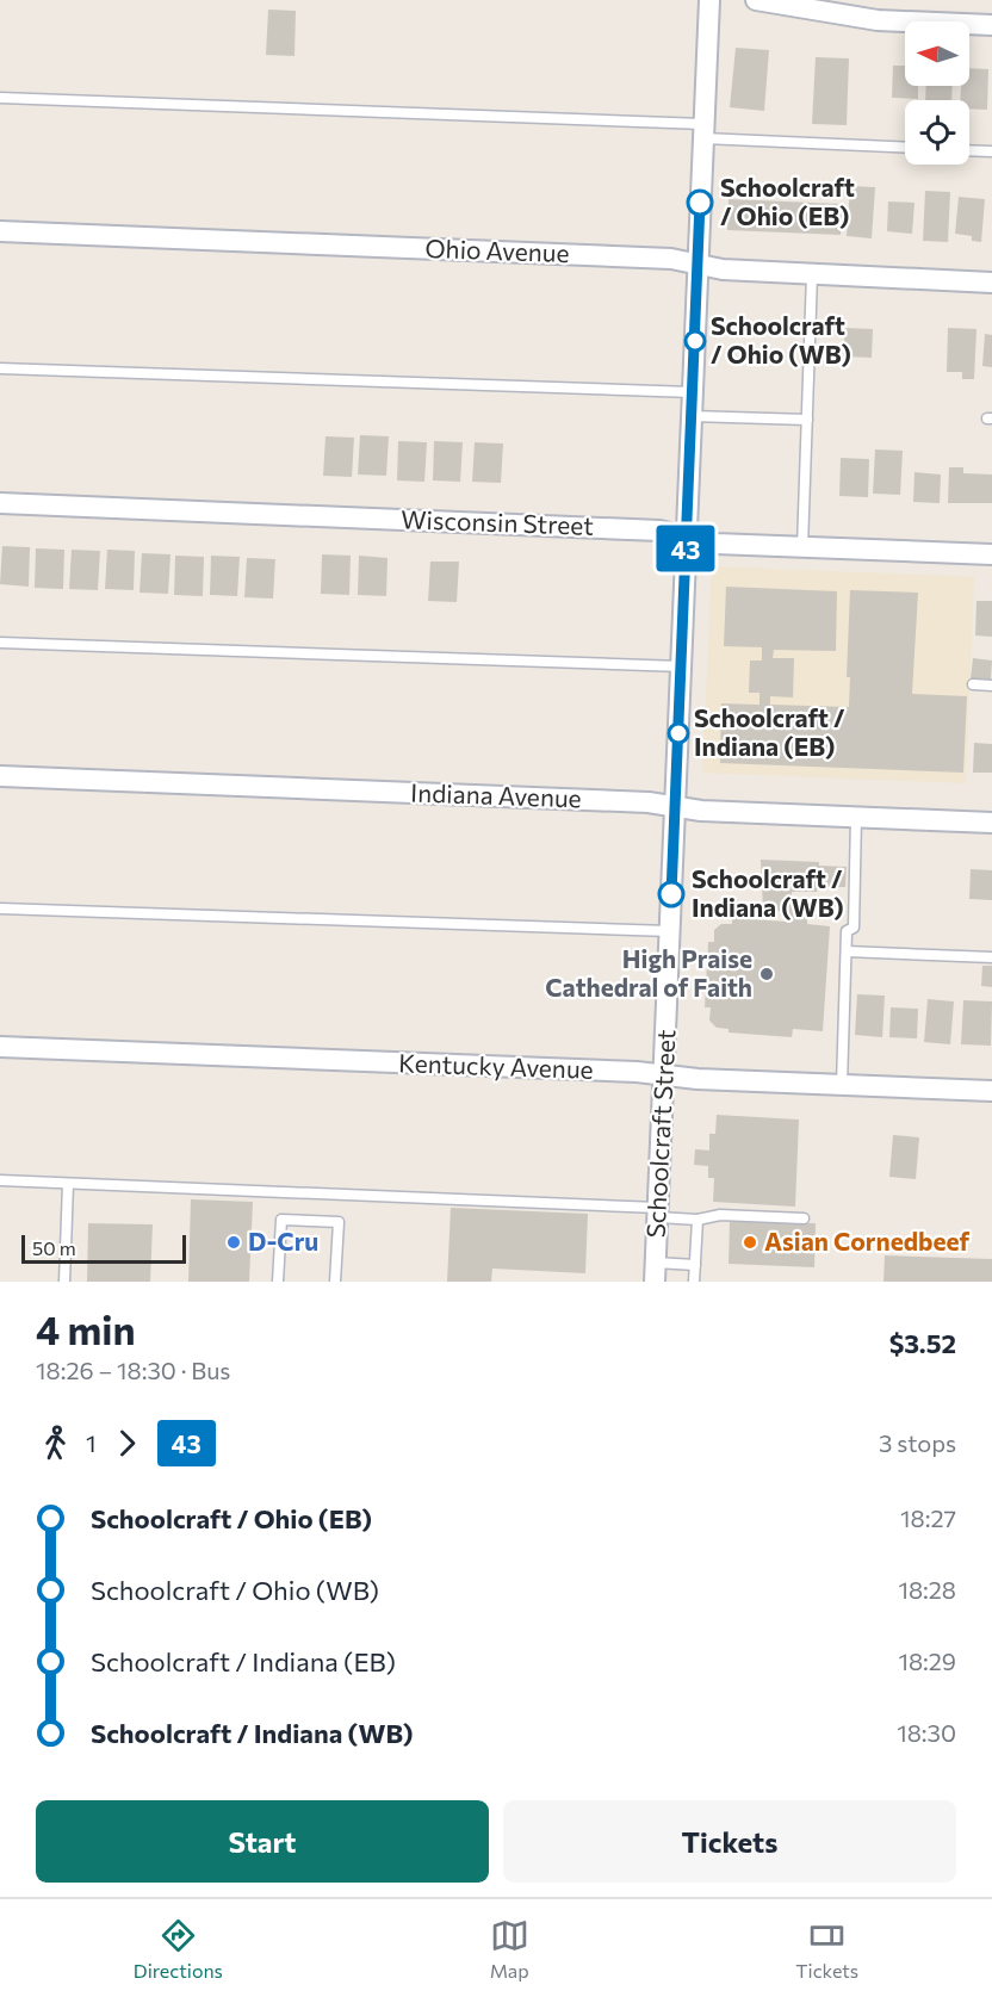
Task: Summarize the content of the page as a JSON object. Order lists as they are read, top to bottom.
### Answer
{
  "streets": {
    "street": [
      "Ohio Avenue",
      "Wisconsin Street",
      "Indiana Avenue",
      "Kentucky Avenue",
      "Schoolcraft Street"
    ]
  },
  "crossings": [
    ["Ohio Avenue", "Schoolcraft Street"],
    ["Wisconsin Street", "Schoolcraft Street"],
    ["Indiana Avenue", "Schoolcraft Street"],
    ["Kentucky Avenue", "Schoolcraft Street"]
  ],
  "places": [
    "Schoolcraft / Ohio (EB)",
    "Schoolcraft / Ohio (WB)",
    "Schoolcraft / Indiana (EB)",
    "Schoolcraft / Indiana (WB)",
    "High Praise Cathedral of Faith",
    "D-Cru",
    "Asian Cornedbeef"
  ],
  "lines": ["bus line 43"],
  "scale_bar": "50 m",
  "north": "left",
  "page": {
    "on_map": "43",
    "scale": "50 m",
    "heading": ["4 min", "18:26 – 18:30 · Bus", "$3.52"],
    "legs": ["1", "43", "3 stops"],
    "list": [
      {
        "name": "Schoolcraft / Ohio (EB)",
        "value": "18:27"
      },
      {
        "name": "Schoolcraft / Ohio (WB)",
        "value": "18:28"
      },
      {
        "name": "Schoolcraft / Indiana (EB)",
        "value": "18:29"
      },
      {
        "name": "Schoolcraft / Indiana (WB)",
        "value": "18:30"
      }
    ],
    "buttons": ["Start", "Tickets"],
    "tabs": ["Directions", "Map", "Tickets"]
  }
}
